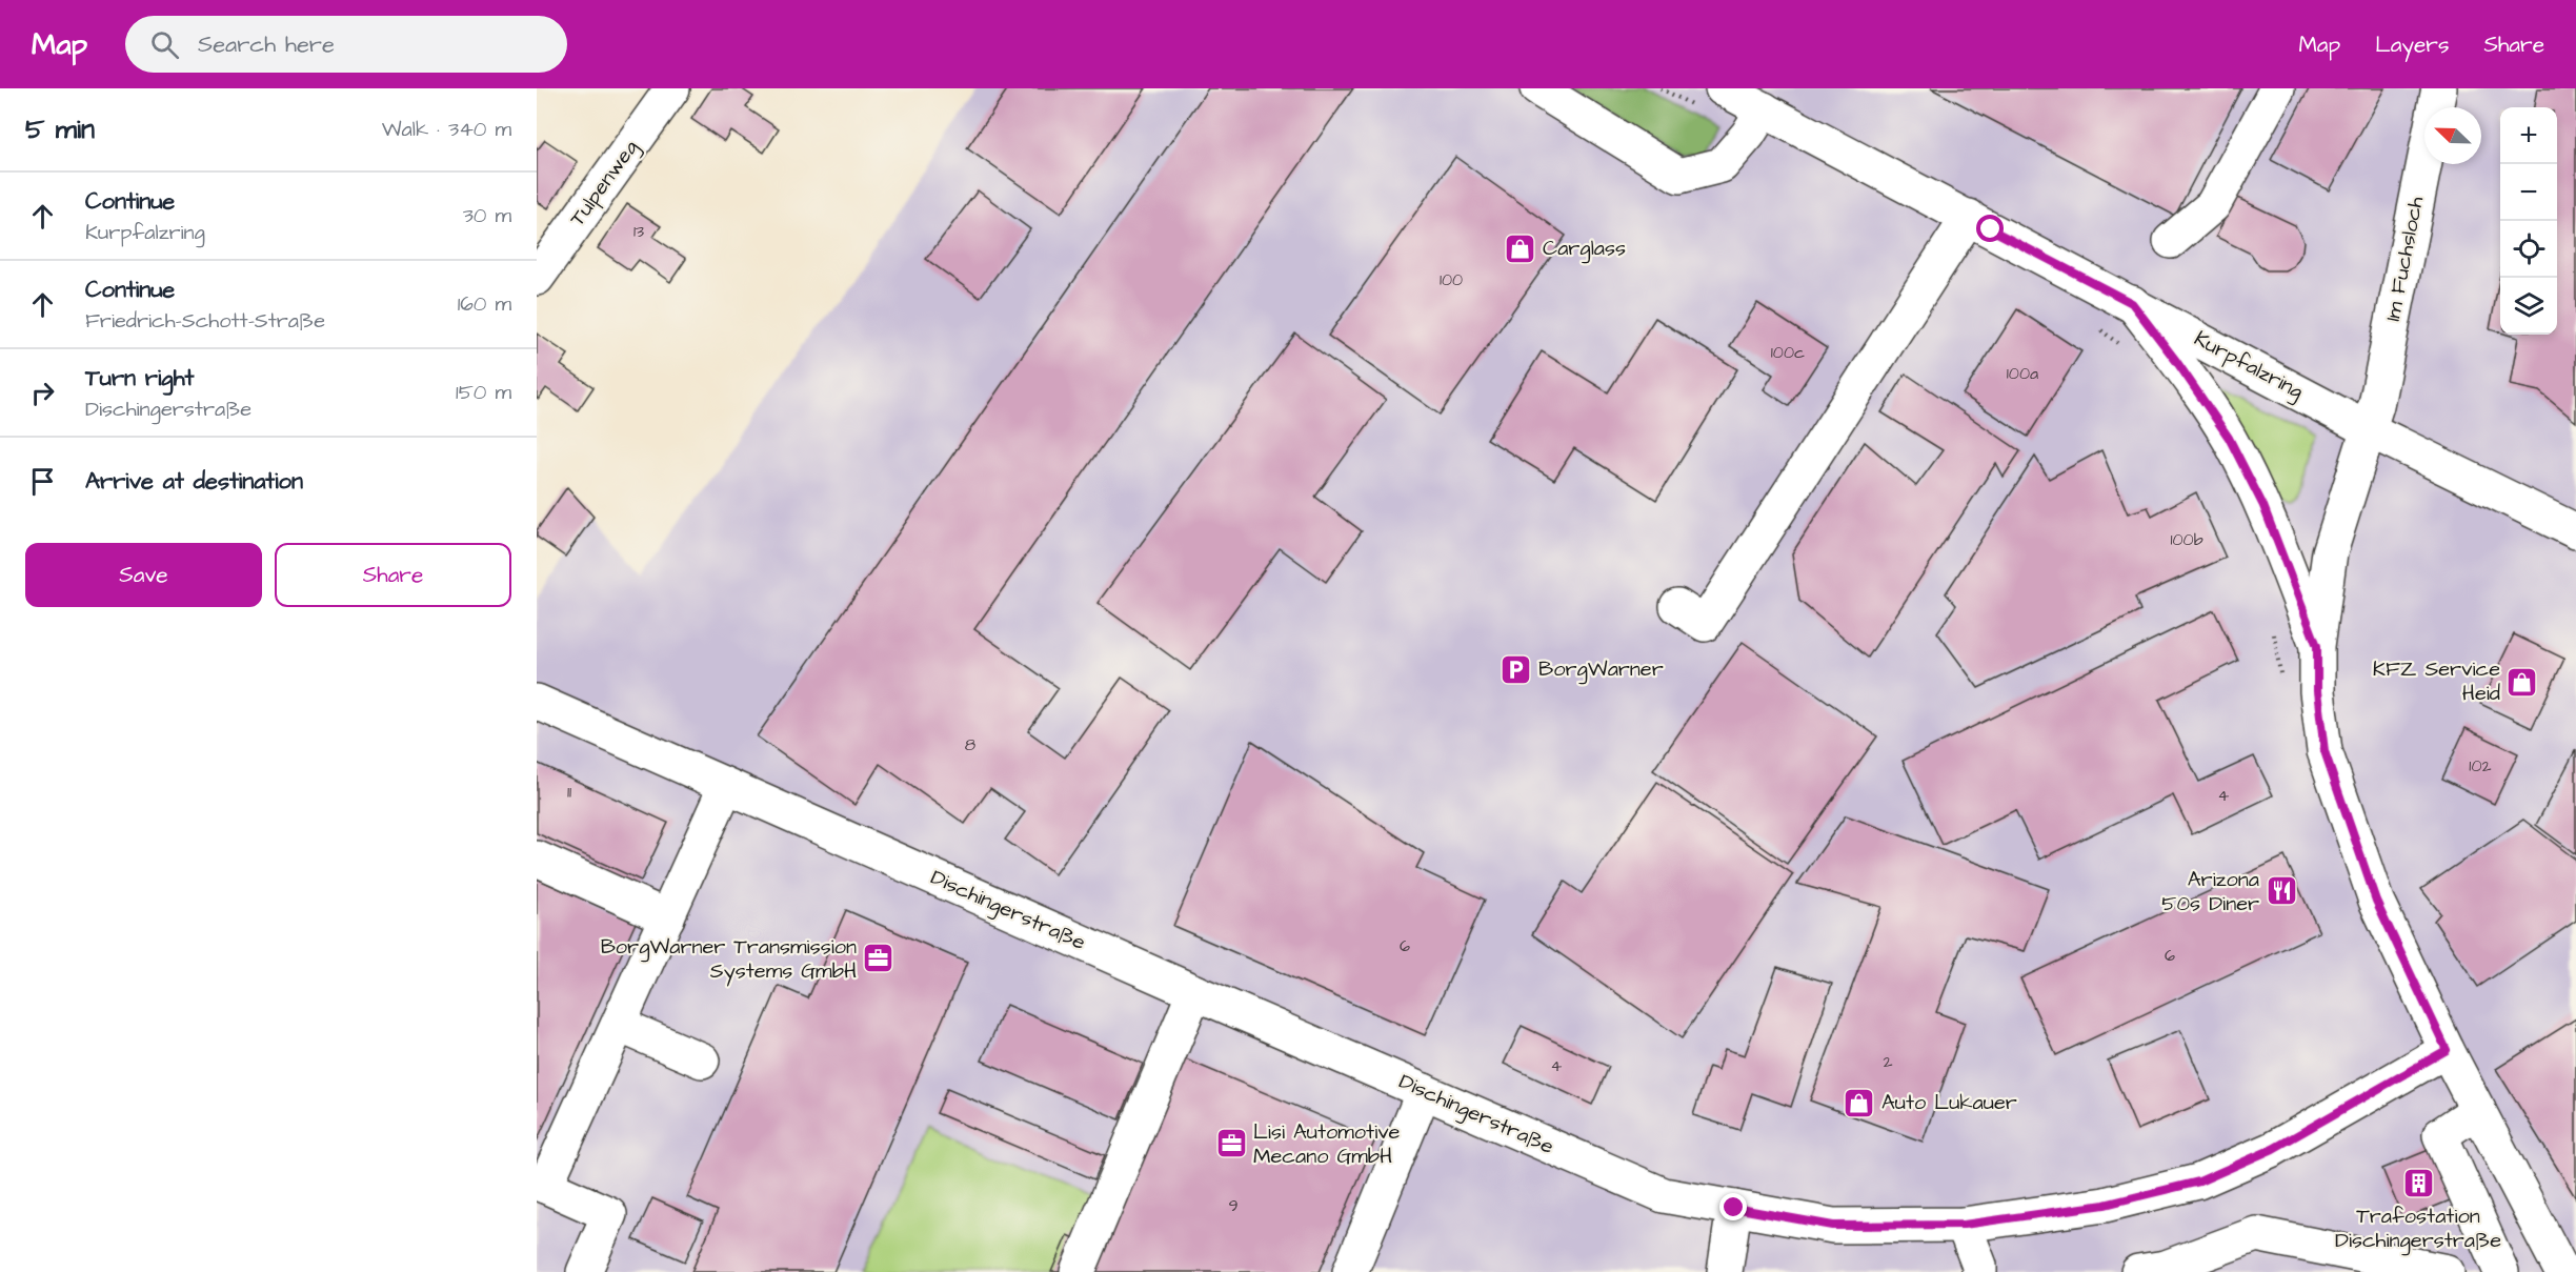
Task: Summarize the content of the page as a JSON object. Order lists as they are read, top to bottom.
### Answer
{
  "streets": {
    "street": [
      "Tulpenweg",
      "Im Fuchsloch",
      "Kurpfalzring",
      "Dischingerstraße"
    ]
  },
  "crossings": [
    ["Im Fuchsloch", "Kurpfalzring"]
  ],
  "places": {
    "shop": ["Carglass", "KFZ Service Heid", "Auto Lukauer"],
    "parking": ["BorgWarner"],
    "restaurant": ["Arizona 50s Diner"],
    "office": ["BorgWarner Transmission Systems GmbH", "Lisi Automotive Mecano GmbH"],
    "building": ["Trafostation Dischingerstraße"]
  },
  "house_numbers": [
    "13",
    "100",
    "100c",
    "100a",
    "100b",
    "8",
    "102",
    "11",
    "4",
    "6",
    "6",
    "2",
    "4",
    "9"
  ],
  "north": "top left",
  "page": {
    "header": "Map",
    "search": "Search here",
    "nav": ["Map", "Layers", "Share"],
    "heading": ["5 min", "Walk · 340 m"],
    "map_buttons": ["+", "−"],
    "list": [
      ["Continue", "Kurpfalzring", "30 m"],
      ["Continue", "Friedrich-Schott-Straße", "160 m"],
      ["Turn right", "Dischingerstraße", "150 m"],
      "Arrive at destination"
    ],
    "buttons": ["Save", "Share"]
  }
}
